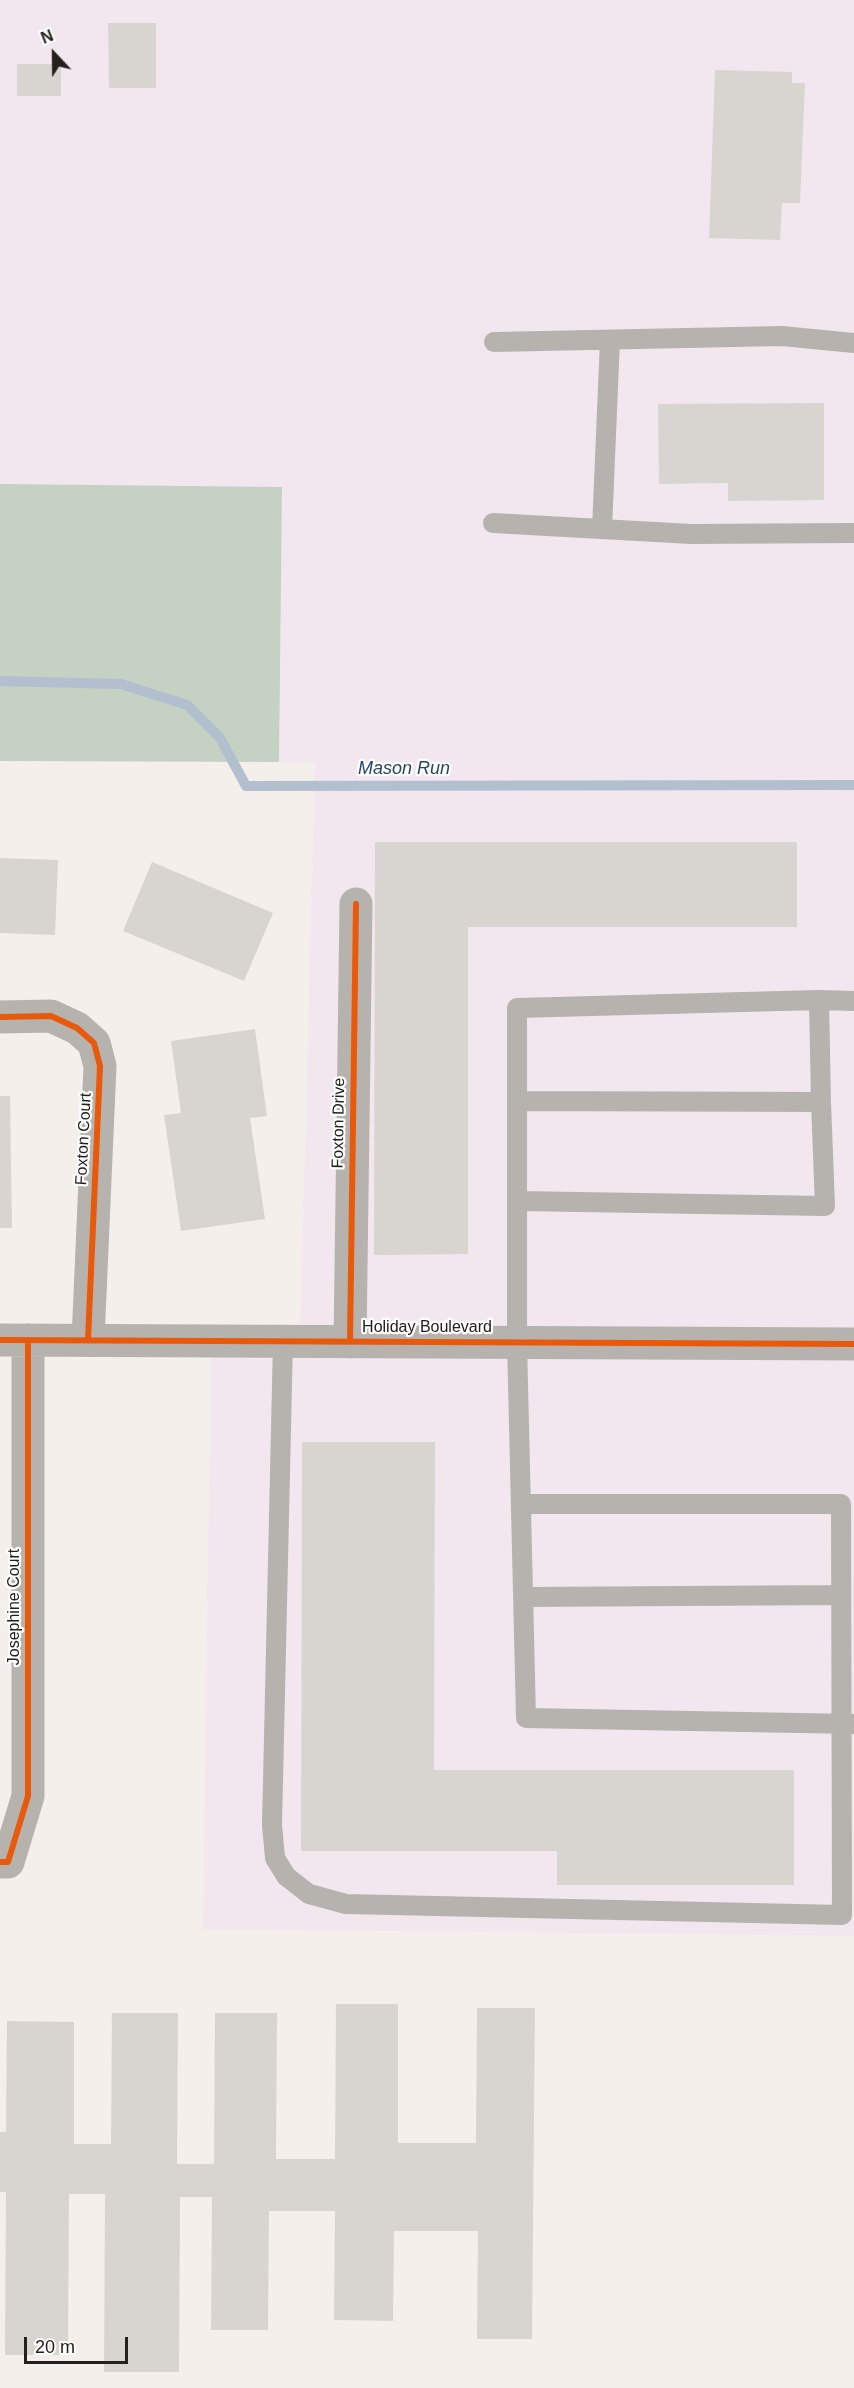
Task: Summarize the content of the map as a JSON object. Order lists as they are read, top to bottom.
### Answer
{
  "streets": {
    "street": [
      "Foxton Drive",
      "Foxton Court",
      "Holiday Boulevard",
      "Josephine Court"
    ]
  },
  "crossings": [
    ["Foxton Drive", "Holiday Boulevard"],
    ["Foxton Court", "Holiday Boulevard"],
    ["Holiday Boulevard", "Josephine Court"]
  ],
  "water": ["Mason Run"],
  "scale_bar": "20 m",
  "north": "top"
}
